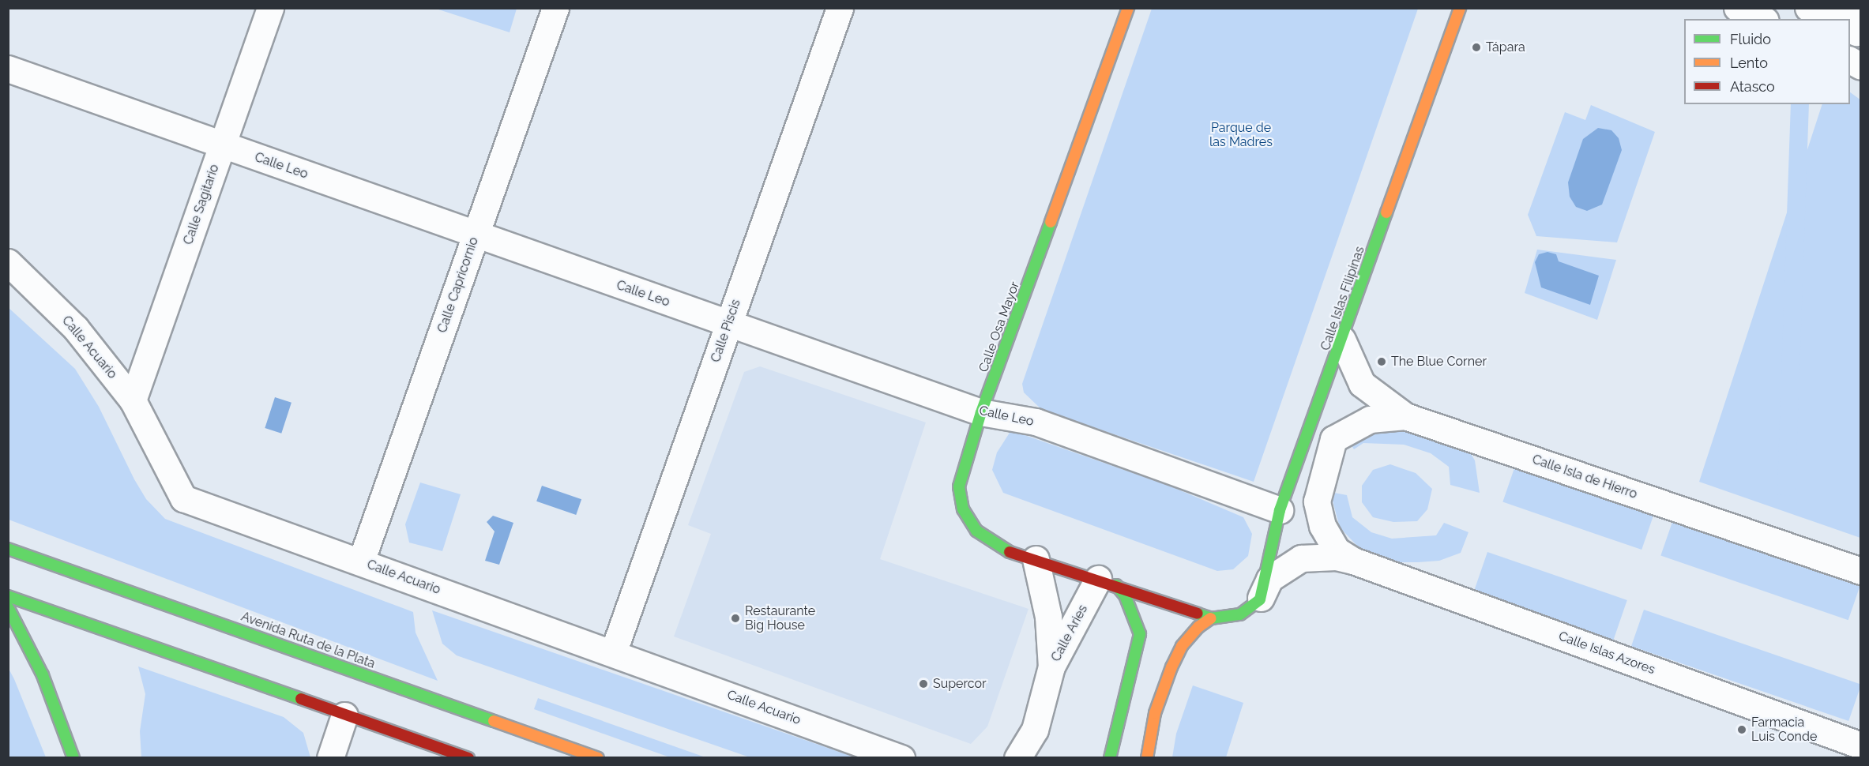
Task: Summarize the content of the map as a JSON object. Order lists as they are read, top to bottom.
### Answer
{
  "streets": {
    "main road": ["Calle Islas Filipinas", "Calle Osa Mayor", "Avenida Ruta de la Plata"],
    "street": [
      "Calle Leo",
      "Calle Sagitario",
      "Calle Capricornio",
      "Calle Piscis",
      "Calle Acuario",
      "Calle Isla de Hierro",
      "Calle Aries",
      "Calle Islas Azores"
    ]
  },
  "crossings": [
    ["Calle Leo", "Calle Sagitario"],
    ["Calle Leo", "Calle Capricornio"],
    ["Calle Leo", "Calle Islas Filipinas"],
    ["Calle Leo", "Calle Osa Mayor"],
    ["Calle Leo", "Calle Piscis"],
    ["Calle Sagitario", "Calle Acuario"],
    ["Calle Capricornio", "Calle Acuario"],
    ["Calle Islas Filipinas", "Calle Isla de Hierro"],
    ["Calle Islas Filipinas", "Calle Islas Azores"],
    ["Calle Osa Mayor", "Calle Aries"],
    ["Calle Piscis", "Calle Acuario"],
    ["Calle Isla de Hierro", "Calle Islas Azores"]
  ],
  "parks": ["Parque de las Madres"],
  "places": [
    "Tápara",
    "The Blue Corner",
    "Restaurante Big House",
    "Supercor",
    "Farmacia Luis Conde"
  ],
  "legend": ["Fluido", "Lento", "Atasco"]
}
